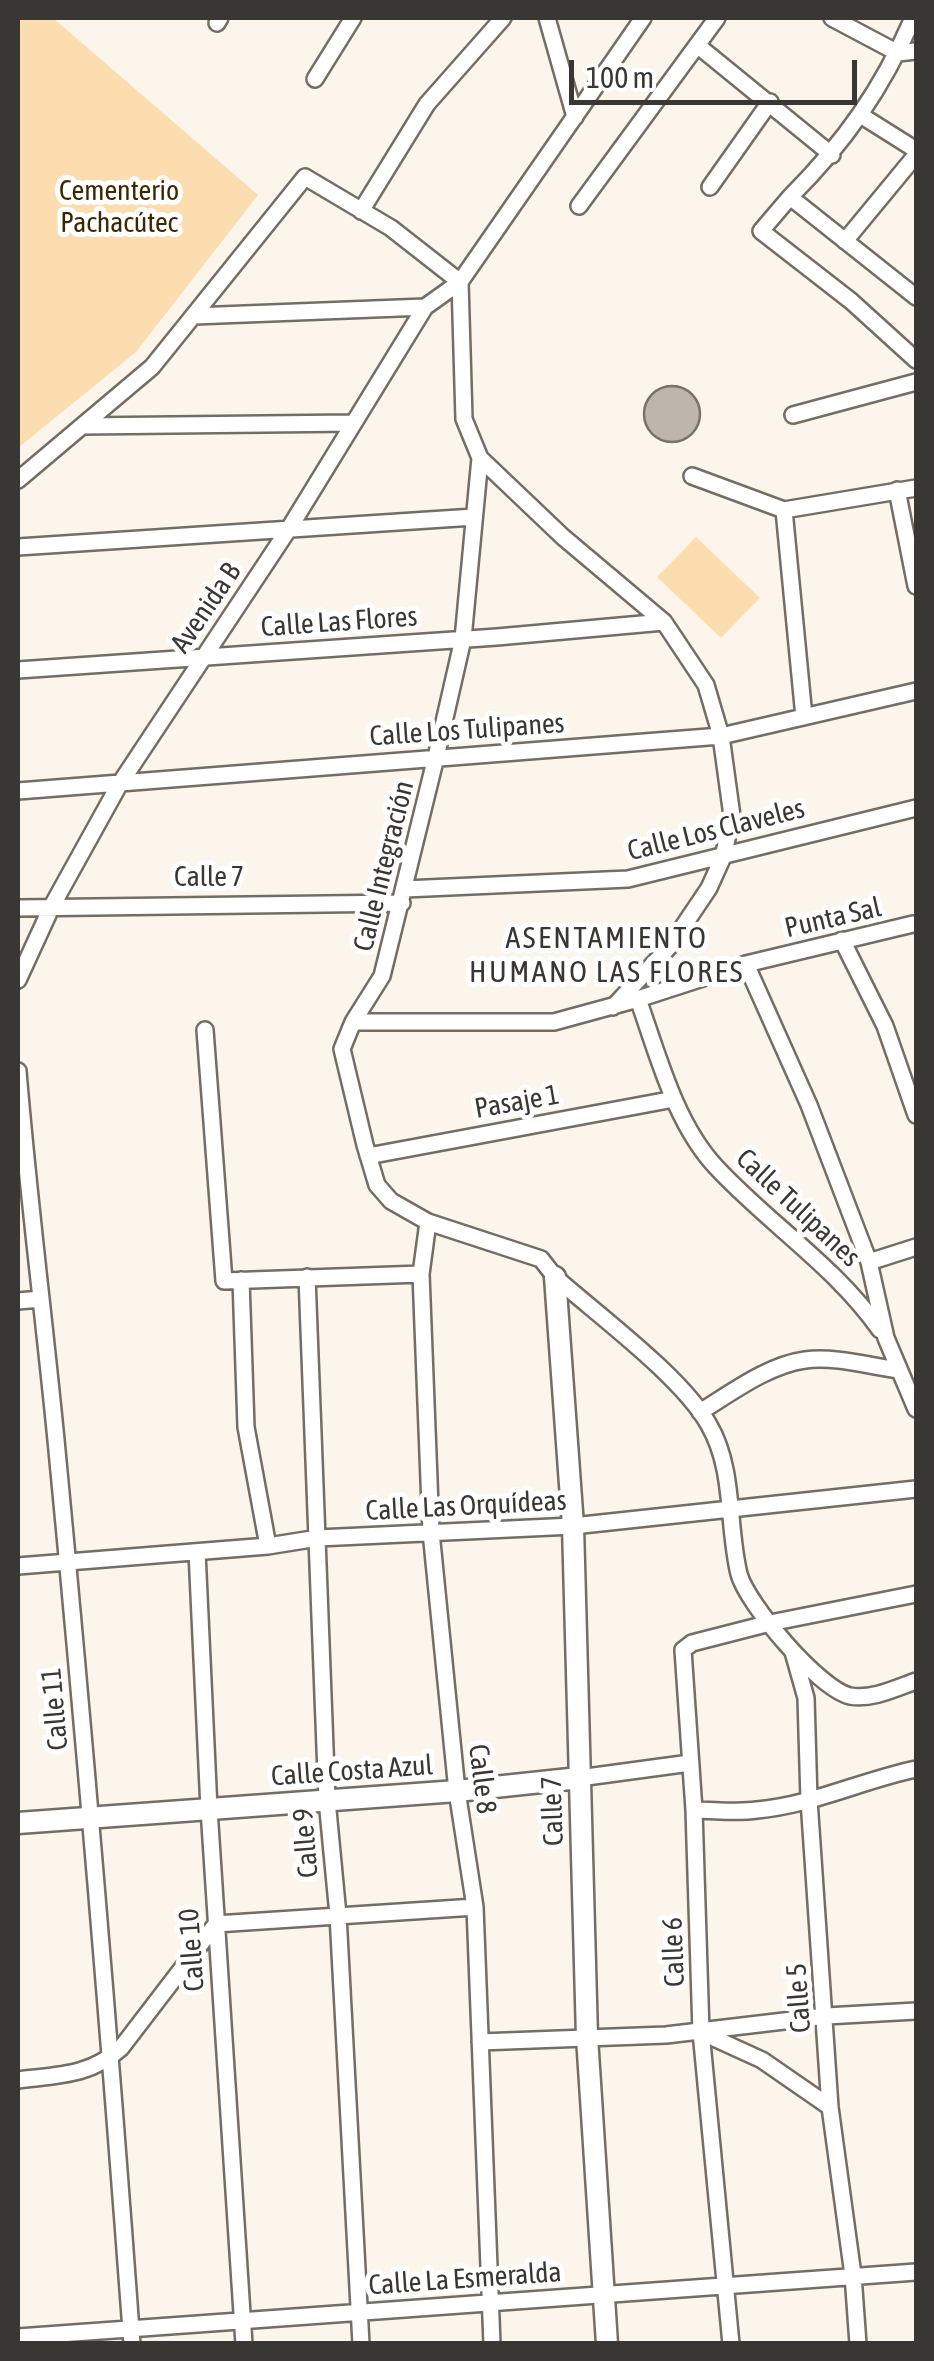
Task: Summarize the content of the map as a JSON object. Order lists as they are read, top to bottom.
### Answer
{
  "streets": {
    "street": [
      "Avenida B",
      "Calle Las Flores",
      "Calle Los Tulipanes",
      "Calle Los Claveles",
      "Calle Integración",
      "Calle 7",
      "Punta Sal",
      "Pasaje 1",
      "Calle Tulipanes",
      "Calle Las Orquídeas",
      "Calle 11",
      "Calle Costa Azul",
      "Calle 8",
      "Calle 9",
      "Calle 10",
      "Calle 6",
      "Calle 5",
      "Calle La Esmeralda"
    ]
  },
  "crossings": [
    ["Avenida B", "Calle Las Flores"],
    ["Avenida B", "Calle Los Tulipanes"],
    ["Avenida B", "Calle Integración"],
    ["Avenida B", "Calle 7"],
    ["Calle Las Flores", "Calle Integración"],
    ["Calle Los Tulipanes", "Calle Integración"],
    ["Calle Los Claveles", "Calle Integración"],
    ["Calle Los Claveles", "Calle 7"],
    ["Calle Integración", "Calle 7"],
    ["Calle Integración", "Punta Sal"],
    ["Calle Integración", "Pasaje 1"],
    ["Calle Integración", "Calle Las Orquídeas"],
    ["Calle Integración", "Calle 8"],
    ["Calle Integración", "Calle 6"],
    ["Calle Integración", "Calle 5"],
    ["Calle 7", "Calle Las Orquídeas"],
    ["Calle 7", "Calle Costa Azul"],
    ["Calle 7", "Calle La Esmeralda"],
    ["Punta Sal", "Calle Tulipanes"],
    ["Pasaje 1", "Calle Tulipanes"],
    ["Calle Las Orquídeas", "Calle 11"],
    ["Calle Las Orquídeas", "Calle 8"],
    ["Calle Las Orquídeas", "Calle 9"],
    ["Calle Las Orquídeas", "Calle 10"],
    ["Calle 11", "Calle Costa Azul"],
    ["Calle 11", "Calle La Esmeralda"],
    ["Calle Costa Azul", "Calle 8"],
    ["Calle Costa Azul", "Calle 9"],
    ["Calle Costa Azul", "Calle 10"],
    ["Calle Costa Azul", "Calle 6"],
    ["Calle 8", "Calle La Esmeralda"],
    ["Calle 9", "Calle La Esmeralda"],
    ["Calle 10", "Calle La Esmeralda"],
    ["Calle 6", "Calle La Esmeralda"],
    ["Calle 5", "Calle La Esmeralda"]
  ],
  "districts": ["ASENTAMIENTO HUMANO LAS FLORES"],
  "parks": ["Cementerio Pachacútec"],
  "scale_bar": "100 m"
}
